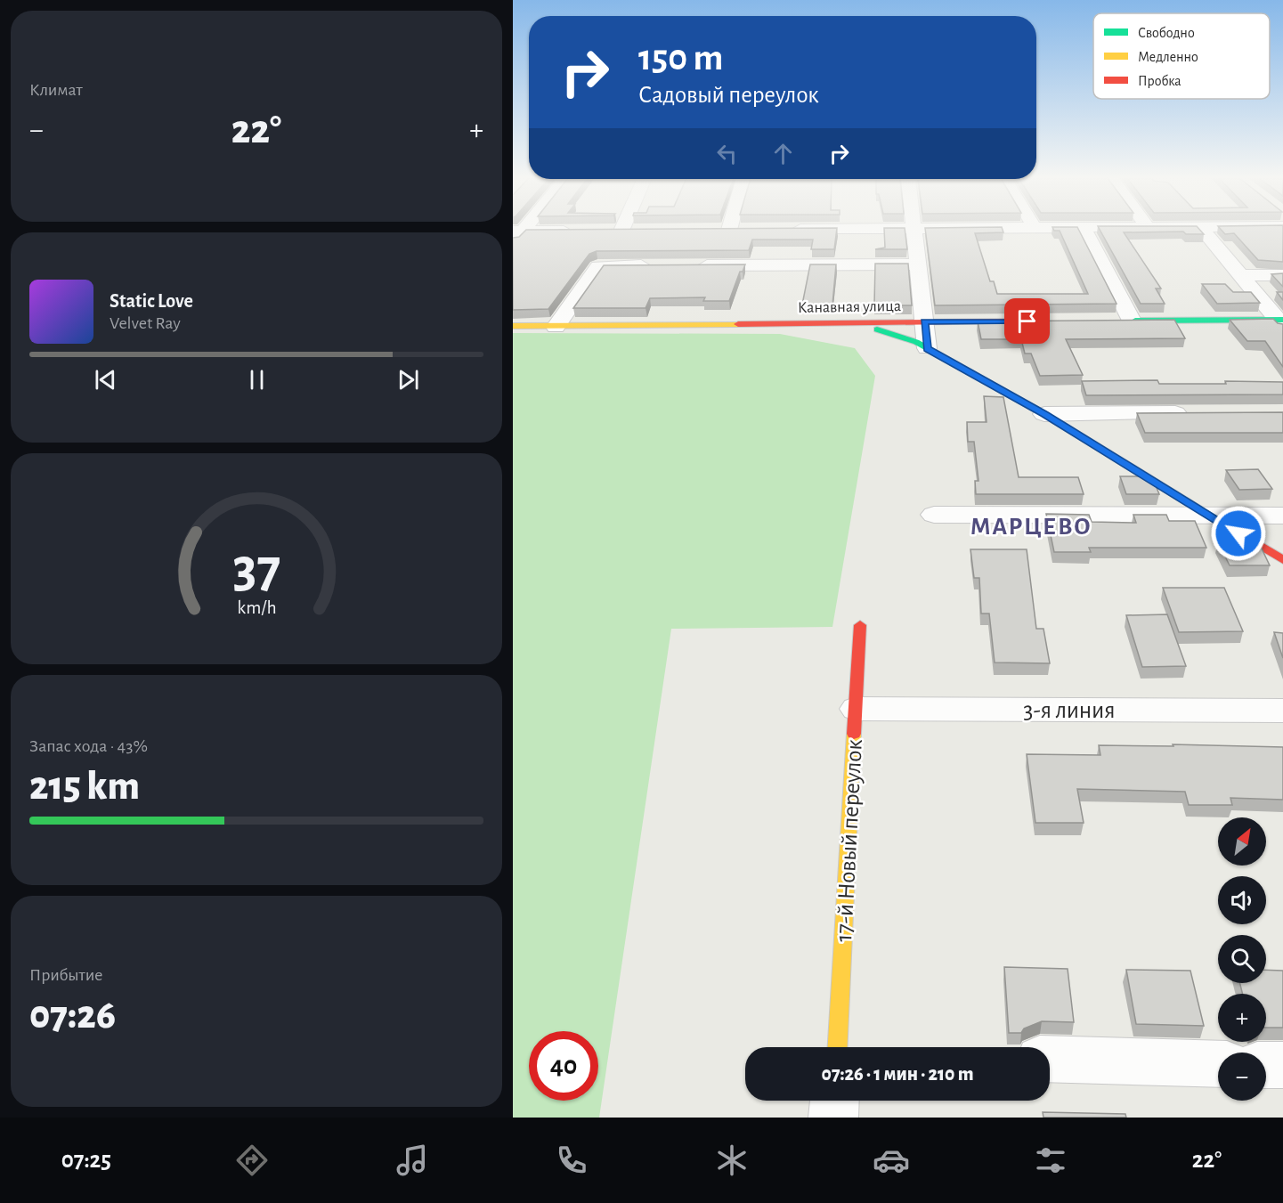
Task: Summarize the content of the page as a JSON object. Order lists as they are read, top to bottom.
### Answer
{
  "streets": {
    "street": ["Канавная улица", "3-я линия", "17-й Новый переулок"]
  },
  "crossings": [
    ["3-я линия", "17-й Новый переулок"]
  ],
  "districts": ["МАРЦЕВО"],
  "legend": ["Свободно", "Медленно", "Пробка"],
  "north": "top right",
  "page": {
    "tile": [
      "Климат",
      ["Запас хода · 43%", "215 km"],
      ["Прибытие", "07:26"]
    ],
    "turn": ["150 m", "Садовый переулок"],
    "heat": ["−", "22°", "+"],
    "song": ["Static Love", "Velvet Ray"],
    "map_buttons": ["+", "−"],
    "limit": "40",
    "trip": "07:26 · 1 мин · 210 m",
    "tabs": ["07:25", "22°"],
    "gauge": ["37", "km/h"]
  }
}
